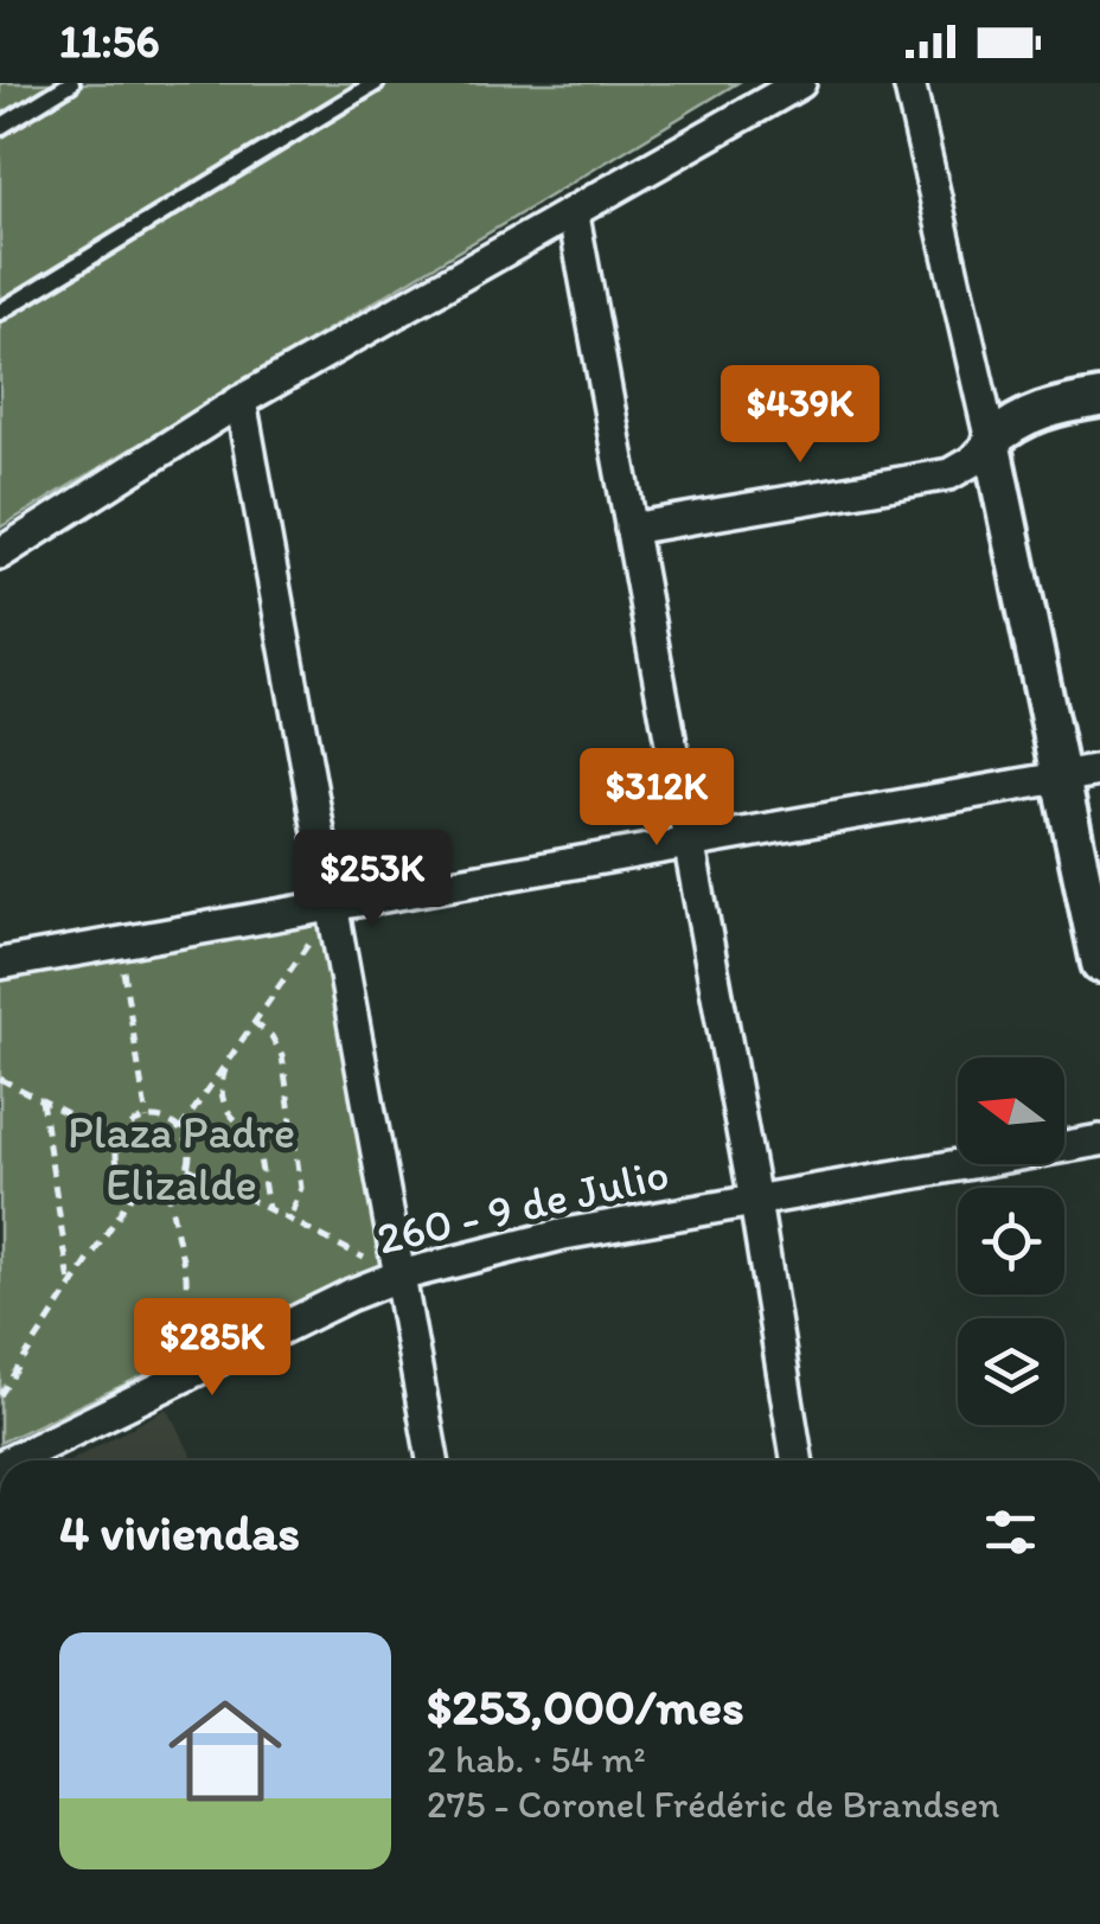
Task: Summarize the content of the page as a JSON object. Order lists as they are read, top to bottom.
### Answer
{
  "streets": {
    "street": ["260 - 9 de Julio"]
  },
  "parks": ["Plaza Padre Elizalde"],
  "north": "left",
  "page": {
    "status": "11:56",
    "price": [
      "$439K",
      "$312K",
      "$253K",
      "$285K"
    ],
    "heading": "4 viviendas",
    "list": [
      {
        "name": "$253,000/mes",
        "note": "2 hab. · 54 m² · 275 - Coronel Frédéric de Brandsen"
      }
    ]
  }
}
